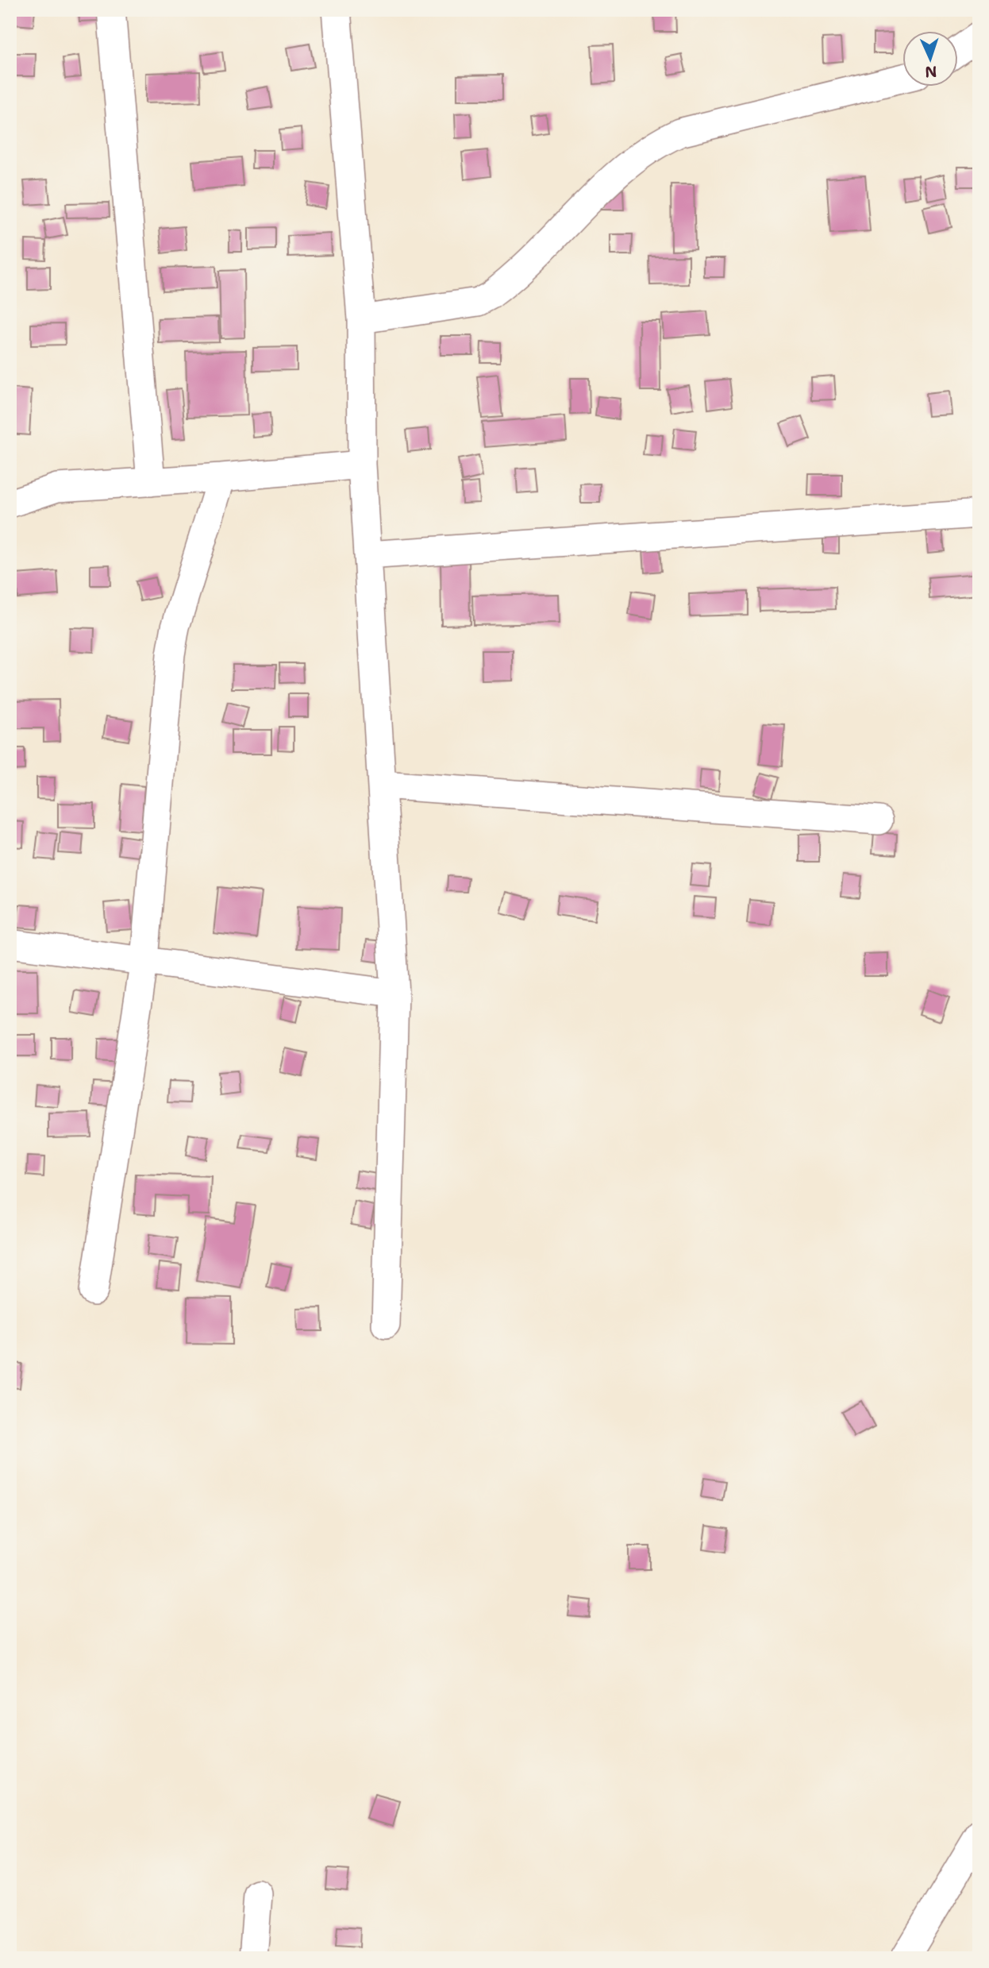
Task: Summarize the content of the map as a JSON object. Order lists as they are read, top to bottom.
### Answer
{
  "north": "bottom"
}
